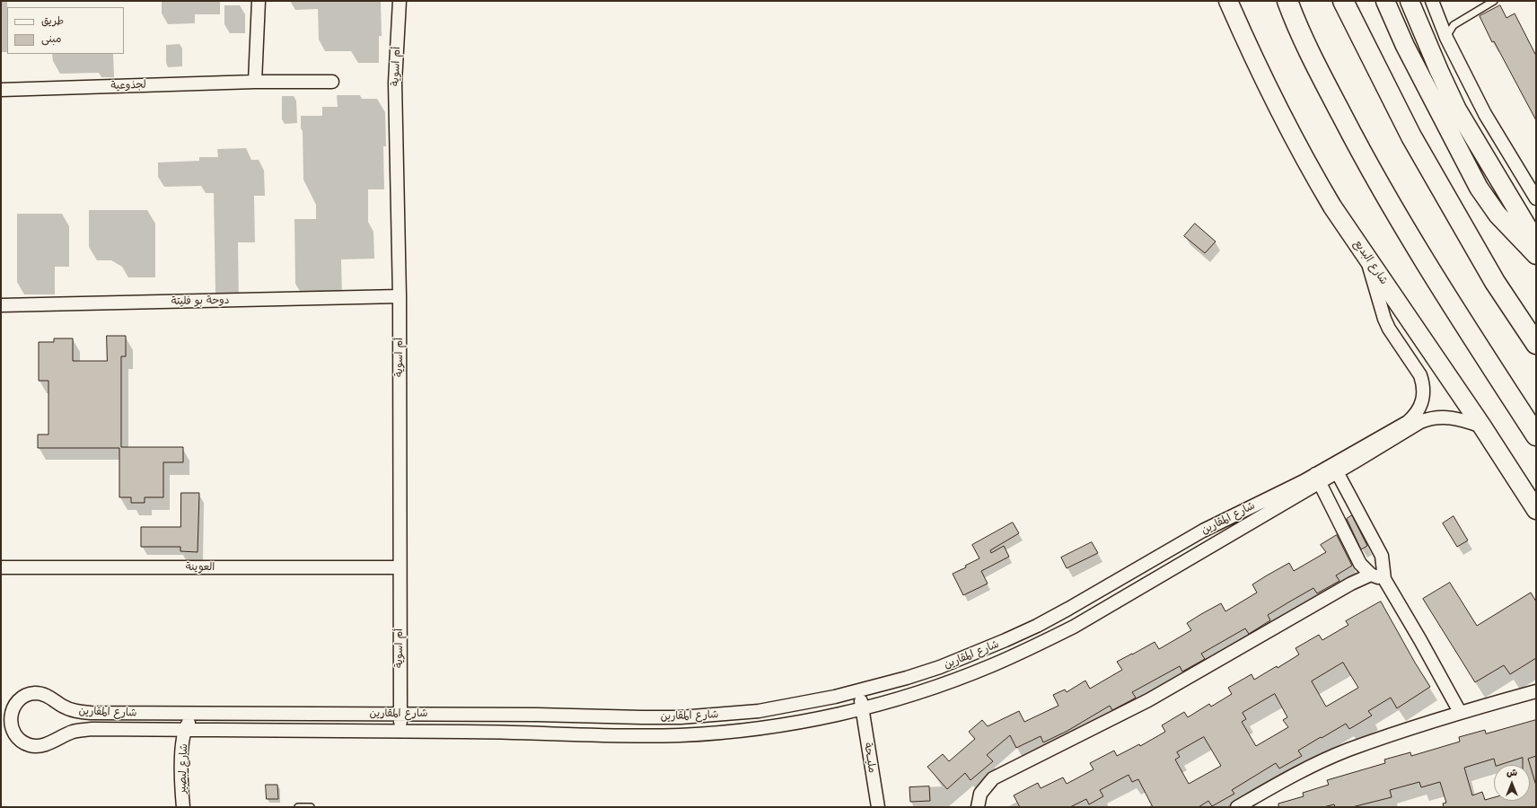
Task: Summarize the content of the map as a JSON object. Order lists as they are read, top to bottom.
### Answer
{
  "streets": {
    "main road": ["شارع البديع"],
    "street": [
      "أم اسوية",
      "لجذوعية",
      "دوحة بو فليتة",
      "شارع المقارين",
      "العوينة",
      "مليــحة",
      "شارع لبصير"
    ]
  },
  "crossings": [
    ["أم اسوية", "دوحة بو فليتة"],
    ["أم اسوية", "شارع المقارين"],
    ["أم اسوية", "العوينة"],
    ["شارع البديع", "شارع المقارين"],
    ["شارع المقارين", "مليــحة"],
    ["شارع المقارين", "شارع لبصير"]
  ],
  "legend": ["طريق", "مبنى"],
  "north": "top"
}
